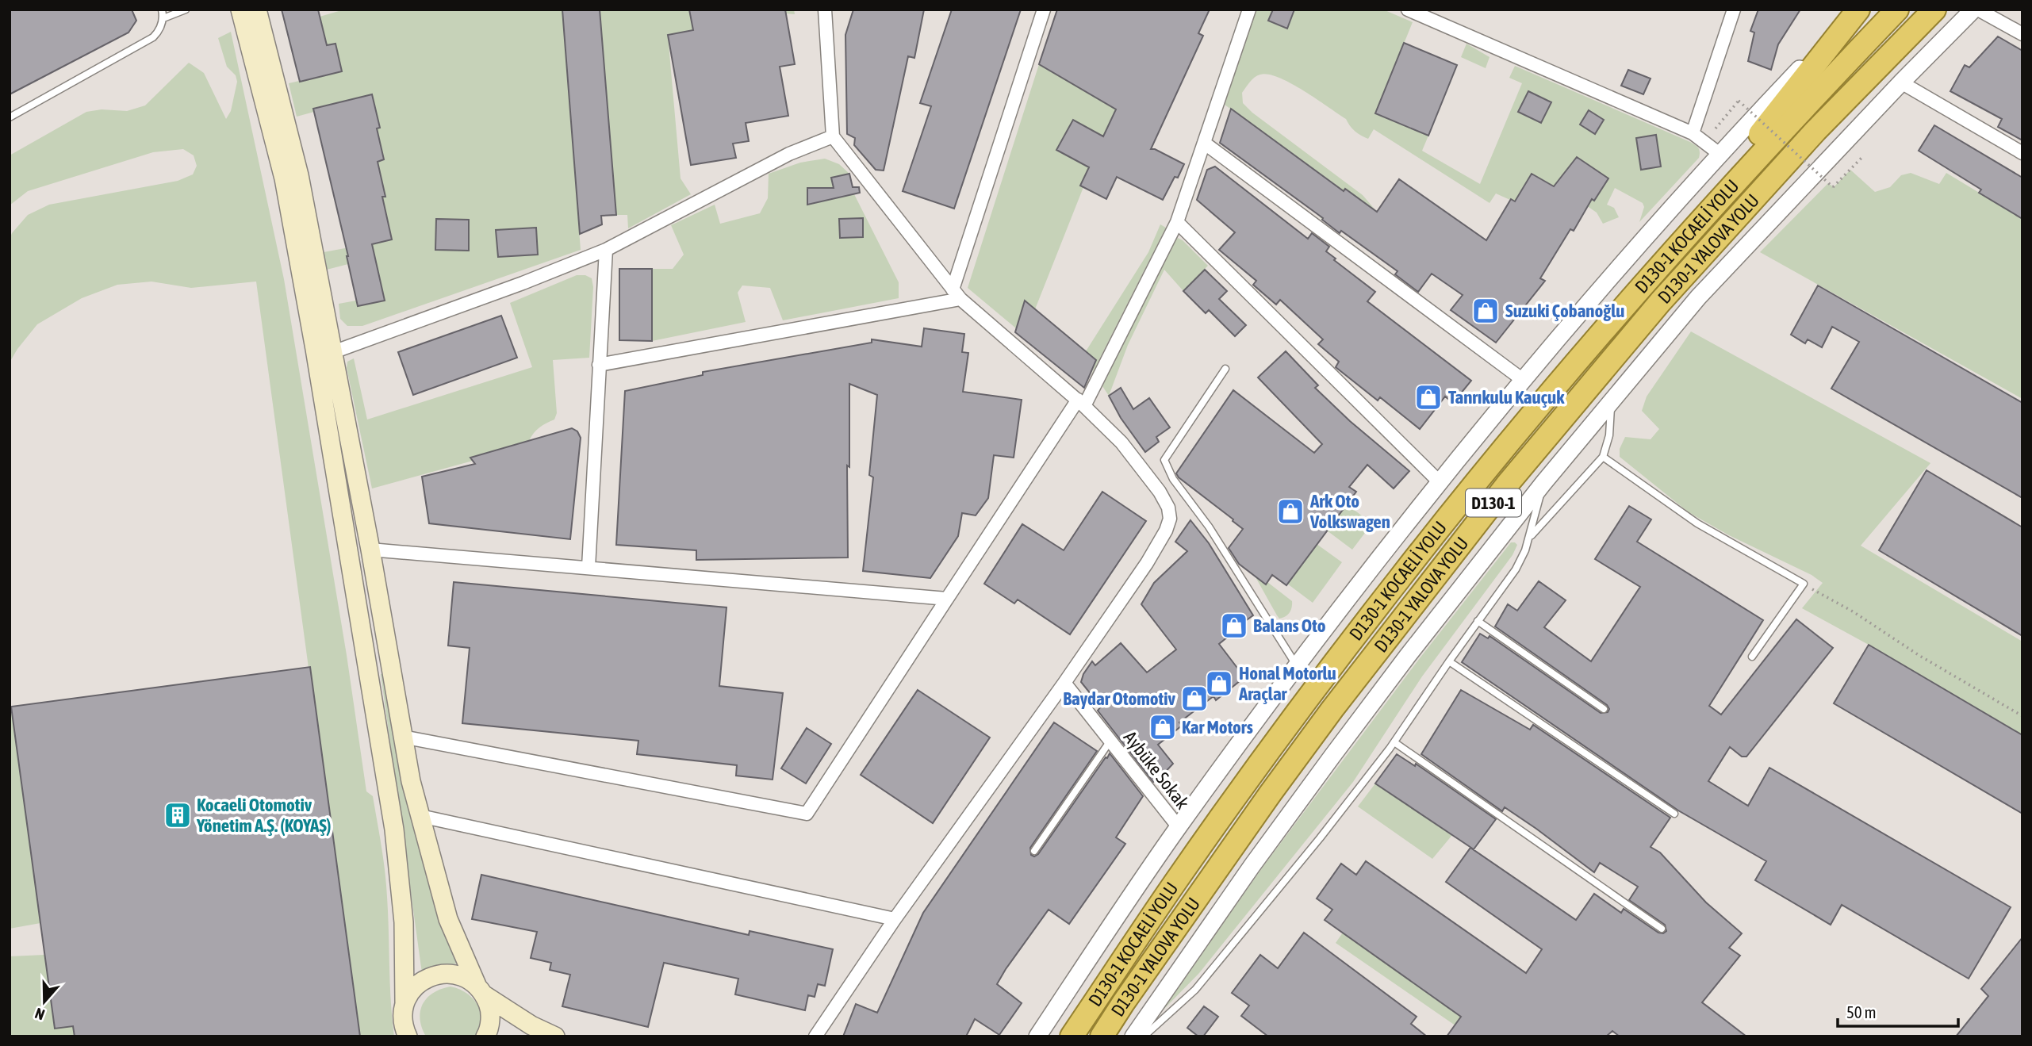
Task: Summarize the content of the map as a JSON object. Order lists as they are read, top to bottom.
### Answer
{
  "streets": {
    "highway": ["D130-1 KOCAELİ YOLU", "D130-1 YALOVA YOLU", "D130-1"],
    "street": ["Aybüke Sokak"]
  },
  "places": {
    "shop": [
      "Suzuki Çobanoğlu",
      "Tanrıkulu Kauçuk",
      "Ark Oto Volkswagen",
      "Balans Oto",
      "Honal Motorlu Araçlar",
      "Baydar Otomotiv",
      "Kar Motors"
    ],
    "building": ["Kocaeli Otomotiv Yönetim A.Ş. (KOYAŞ)"]
  },
  "scale_bar": "50 m",
  "north": "bottom"
}
